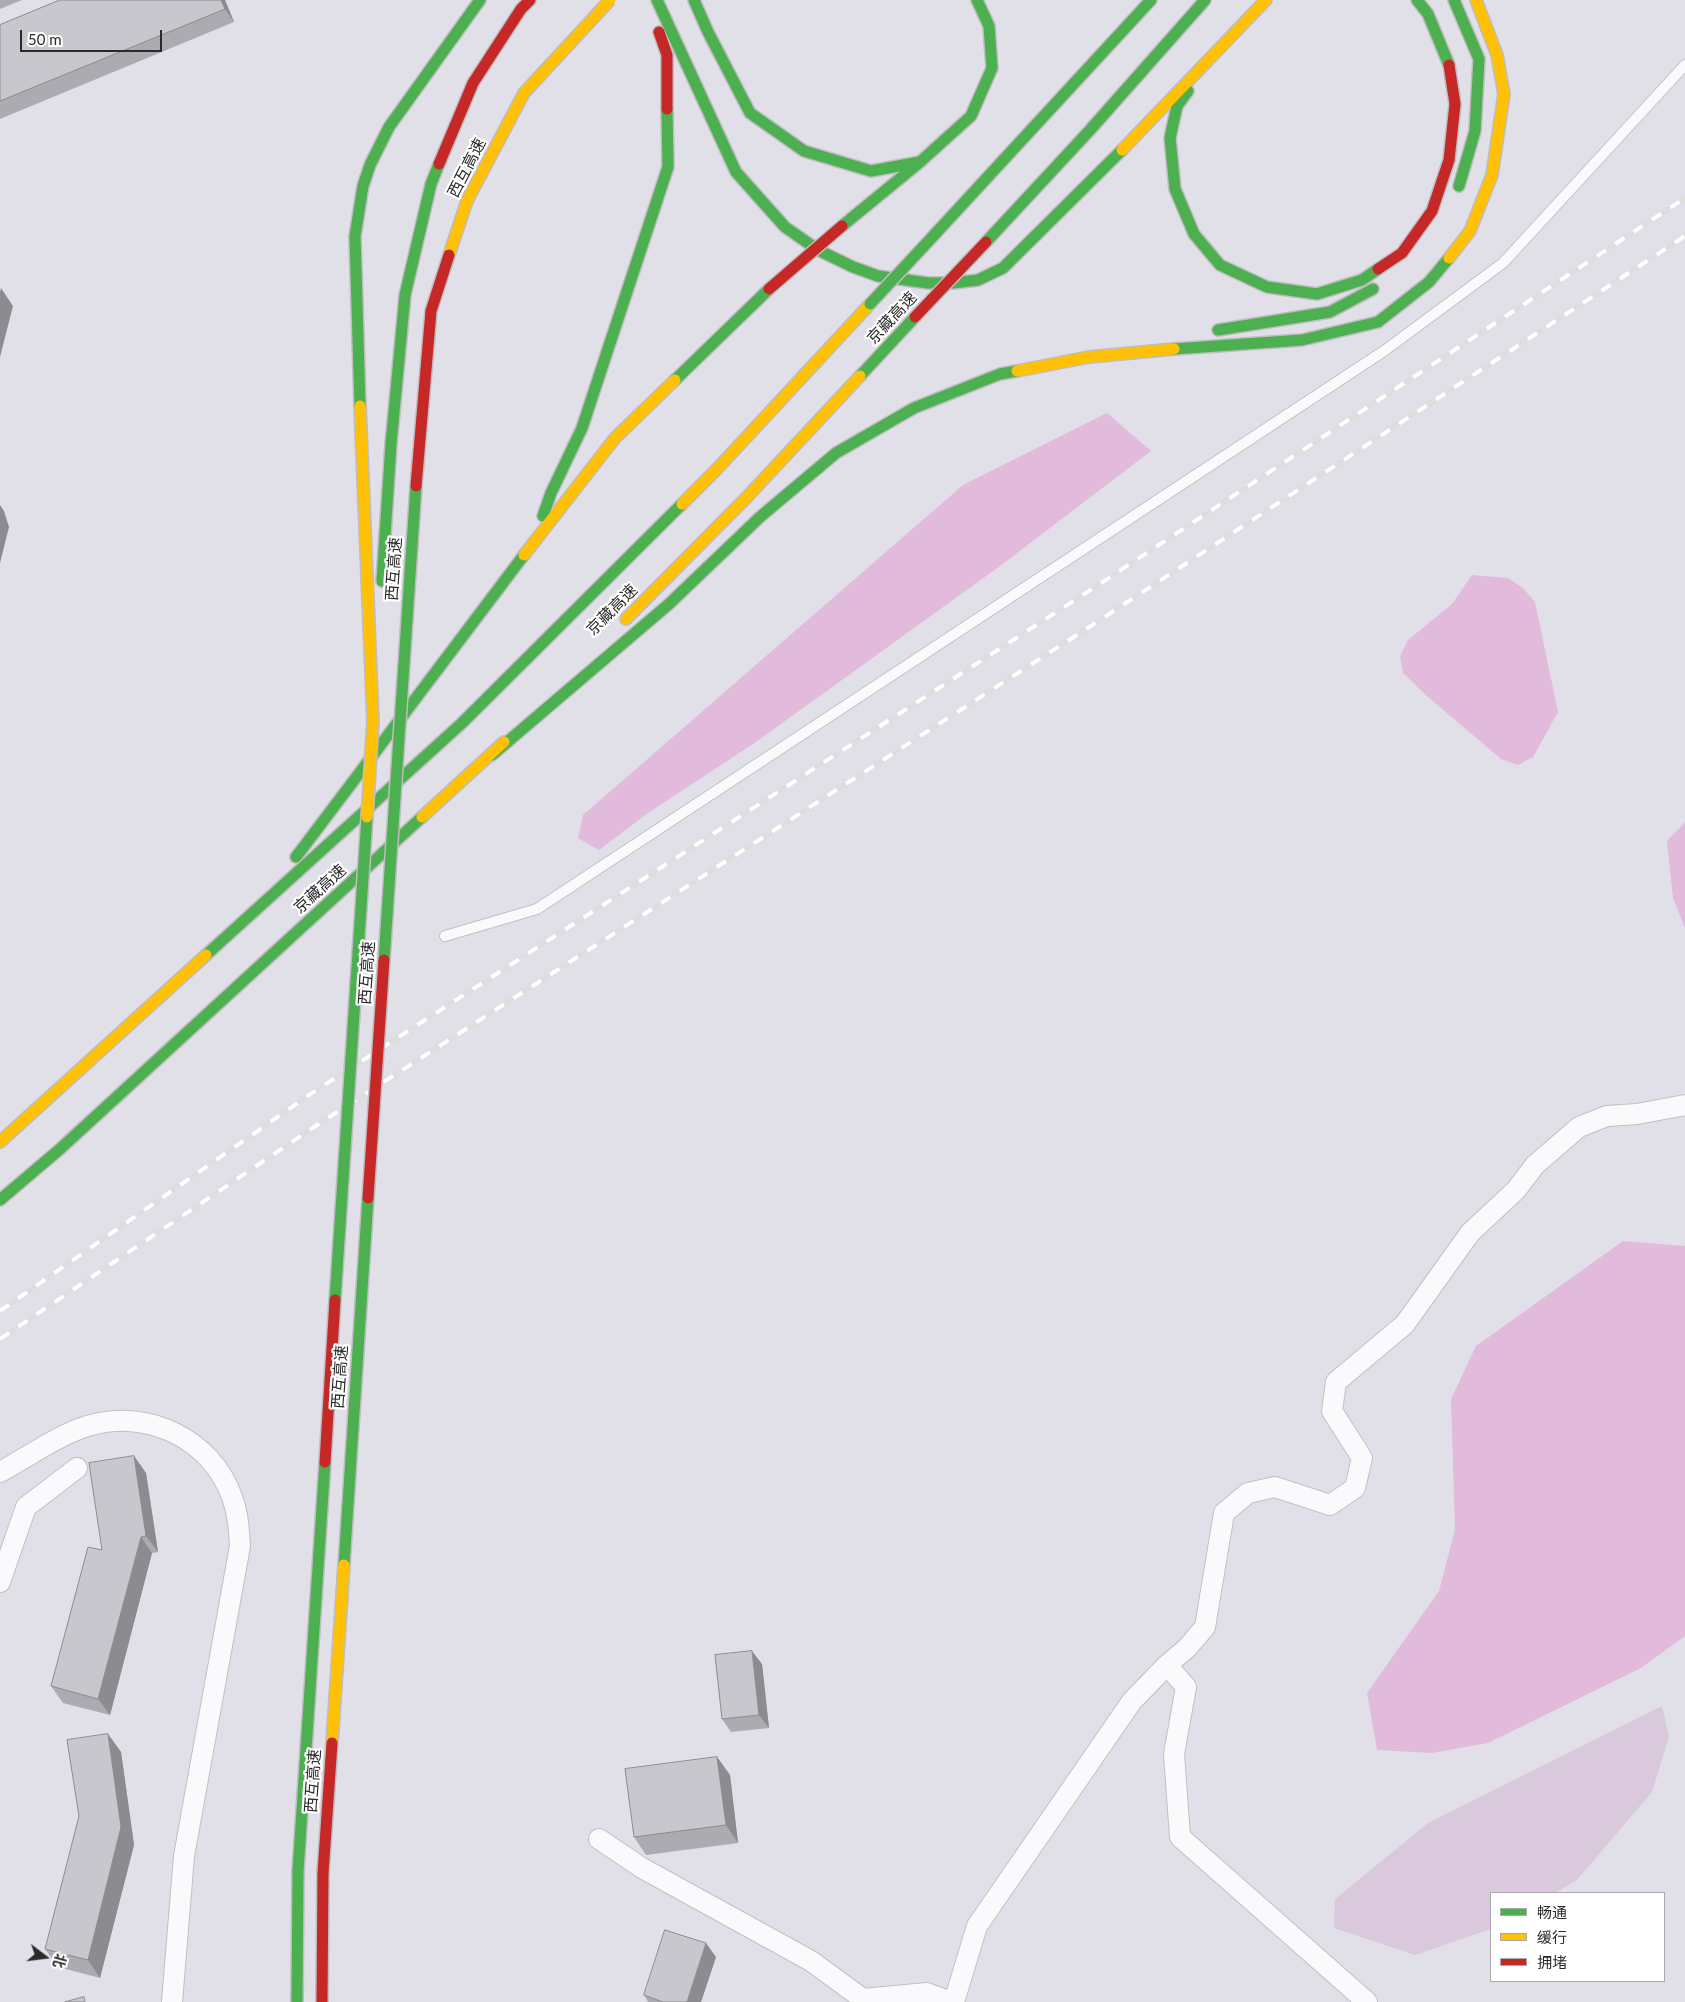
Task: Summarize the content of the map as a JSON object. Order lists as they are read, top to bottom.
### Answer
{
  "streets": {
    "highway": ["西互高速", "京藏高速"]
  },
  "legend": ["畅通", "缓行", "拥堵"],
  "scale_bar": "50 m",
  "north": "right"
}
